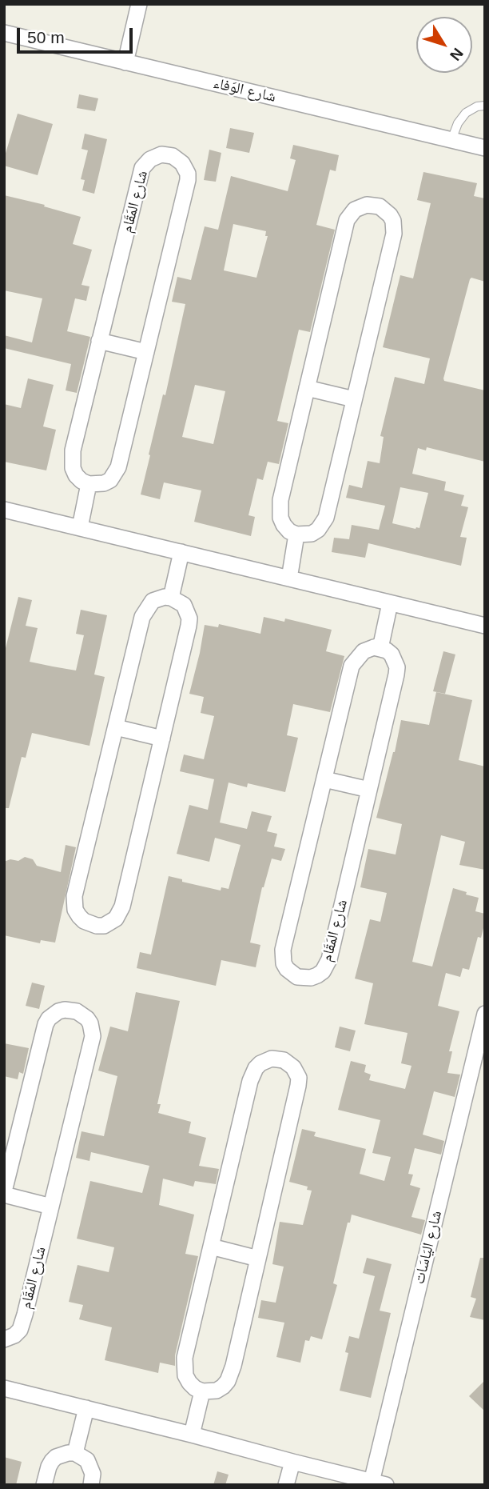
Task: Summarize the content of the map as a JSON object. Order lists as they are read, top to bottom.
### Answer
{
  "streets": {
    "street": ["شارع الوَفاء", "شارع المَقَام", "شارع اليَاسَات"]
  },
  "scale_bar": "50 m",
  "north": "bottom right"
}
